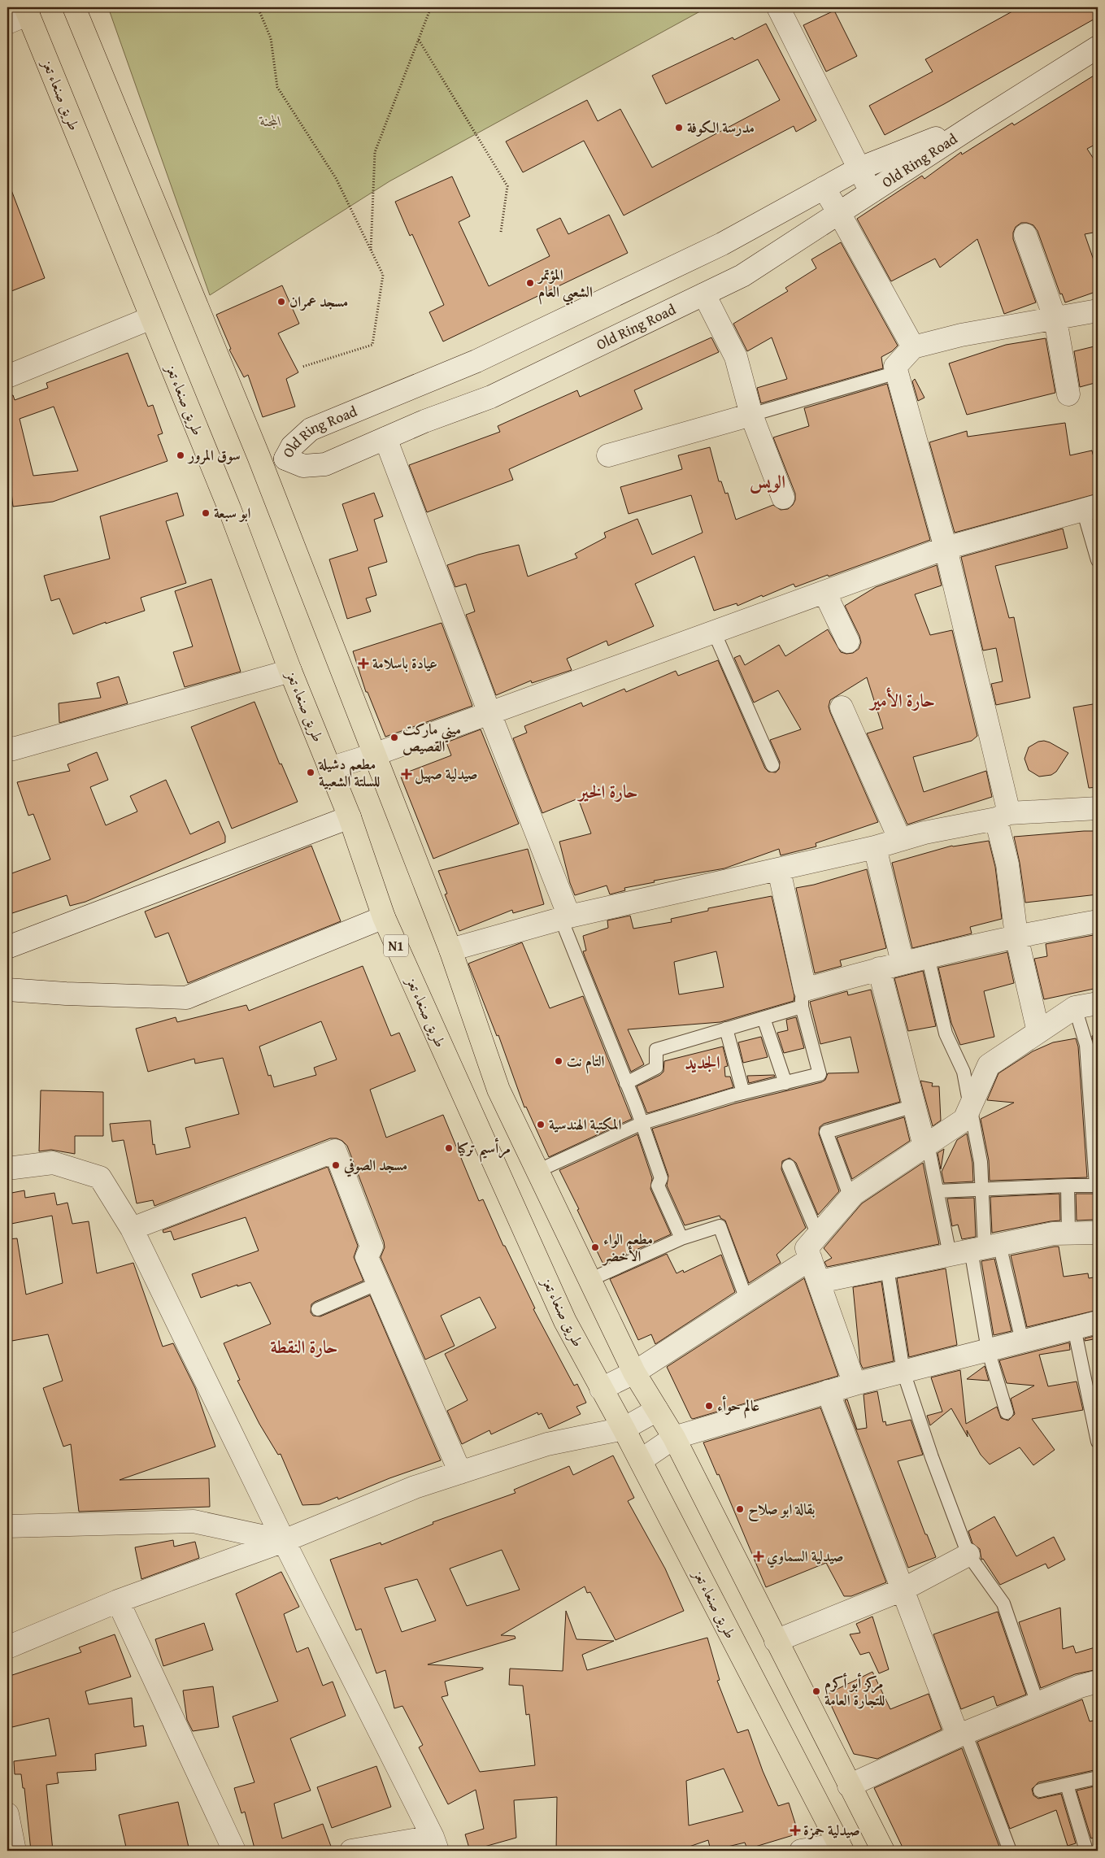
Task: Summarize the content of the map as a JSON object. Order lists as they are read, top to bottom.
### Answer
{
  "streets": {
    "highway": ["طريق صنعاء تعز", "N1"],
    "street": ["Old Ring Road"]
  },
  "districts": [
    "الويس",
    "حارة الأمير",
    "حارة الخير",
    "الجديد",
    "حارة النقطة"
  ],
  "parks": ["المجنة"],
  "places": {
    "other": [
      "مدرسة الكوفة",
      "المؤتمر الشعبي العام",
      "مسجد عمران",
      "سوق المرور",
      "ابو سبعة",
      "ميني ماركت القصيص",
      "مطعم دشيلة للسلتة الشعبية",
      "التام نت",
      "المكتبة الهندسية",
      "مرأسيم تركيا",
      "مسجد الصوفي",
      "مطعم الواء الأخضر",
      "عالم حوأء",
      "بقالة ابو صلاح",
      "مركز أبو أكرم للتجارة العامة"
    ],
    "health": [
      "عيادة باسلامة",
      "صيدلية صهيل",
      "صيدلية السماوي",
      "صيدلية حمزة"
    ]
  }
}
